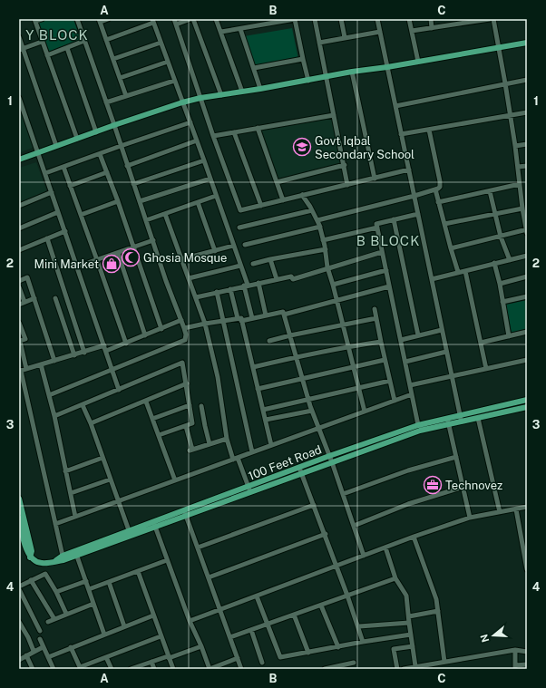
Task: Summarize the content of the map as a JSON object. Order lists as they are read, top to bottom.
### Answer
{
  "streets": {
    "main road": ["100 Feet Road"]
  },
  "districts": ["Y BLOCK", "B BLOCK"],
  "places": {
    "school or university": ["Govt Iqbal Secondary School"],
    "mosque": ["Ghosia Mosque"],
    "shop": ["Mini Market"],
    "office": ["Technovez"]
  },
  "north": "left",
  "grid": {
    "columns": ["A", "B", "C"],
    "rows": [
      "1",
      "2",
      "3",
      "4"
    ]
  }
}
